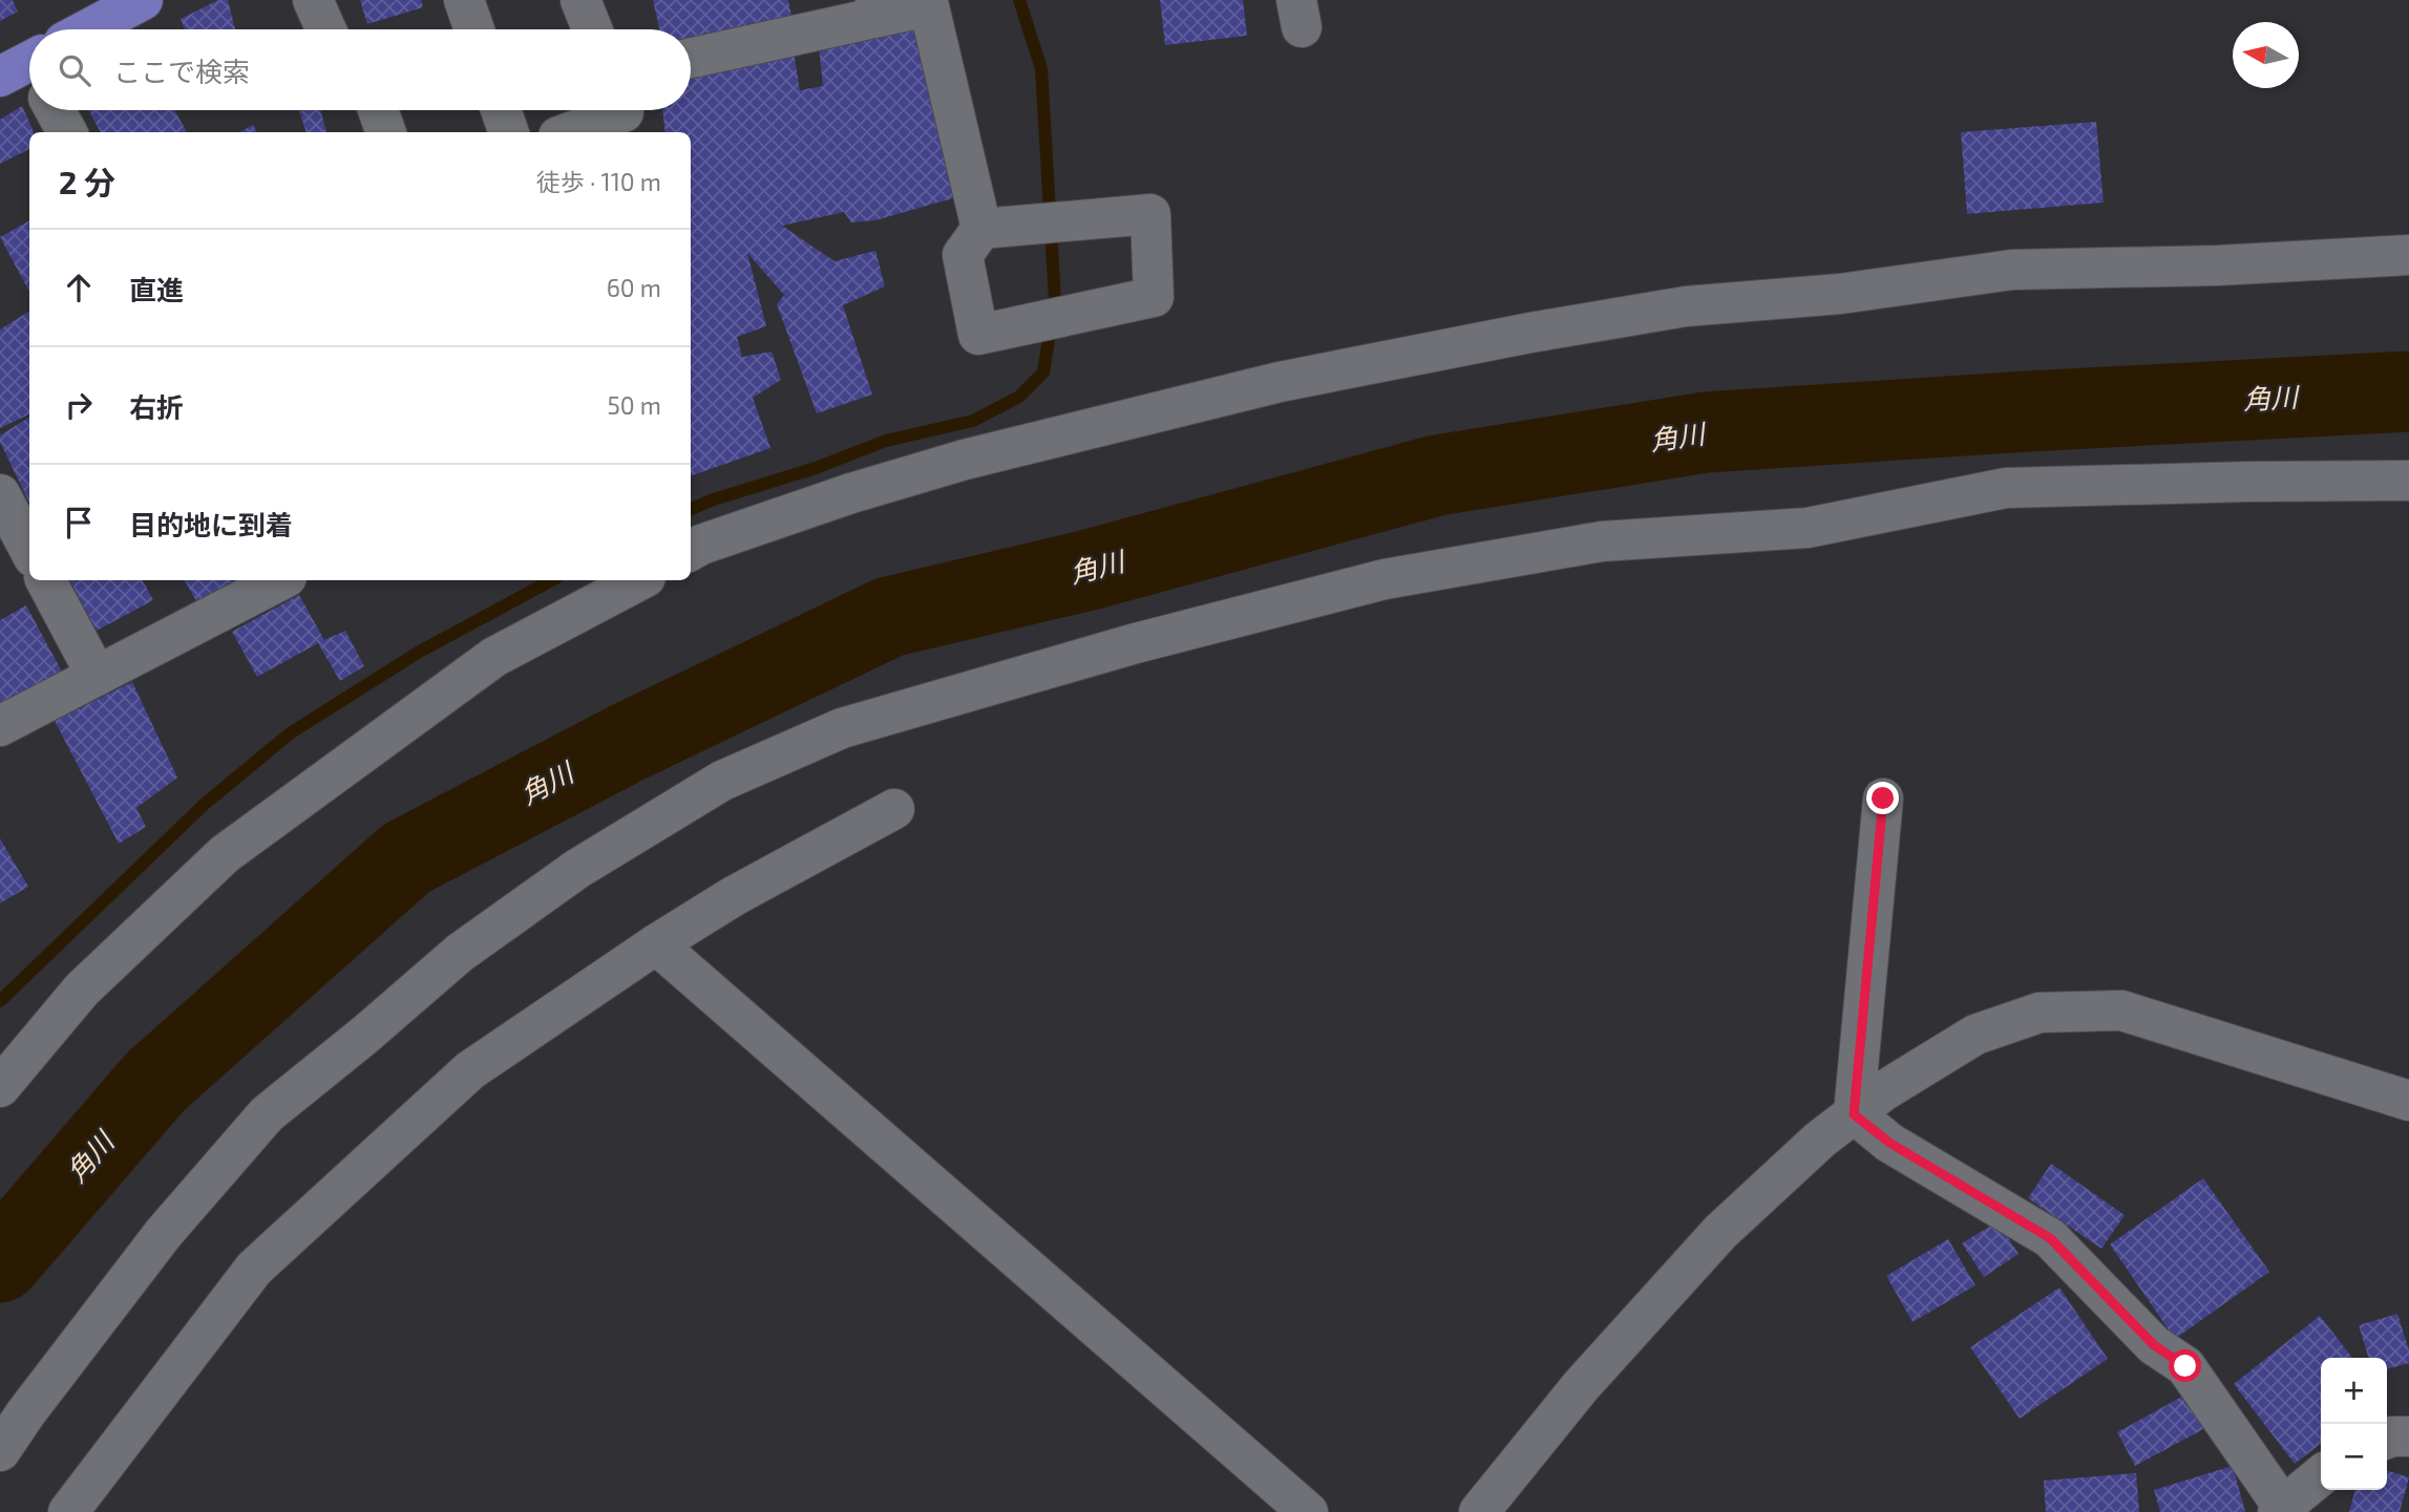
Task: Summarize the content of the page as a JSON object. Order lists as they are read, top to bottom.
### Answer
{
  "water": ["角川"],
  "north": "left",
  "page": {
    "search": "ここで検索",
    "heading": ["2 分", "徒歩 · 110 m"],
    "list": [
      ["直進", "60 m"],
      ["右折", "50 m"],
      "目的地に到着"
    ],
    "map_buttons": ["+", "−"]
  }
}
